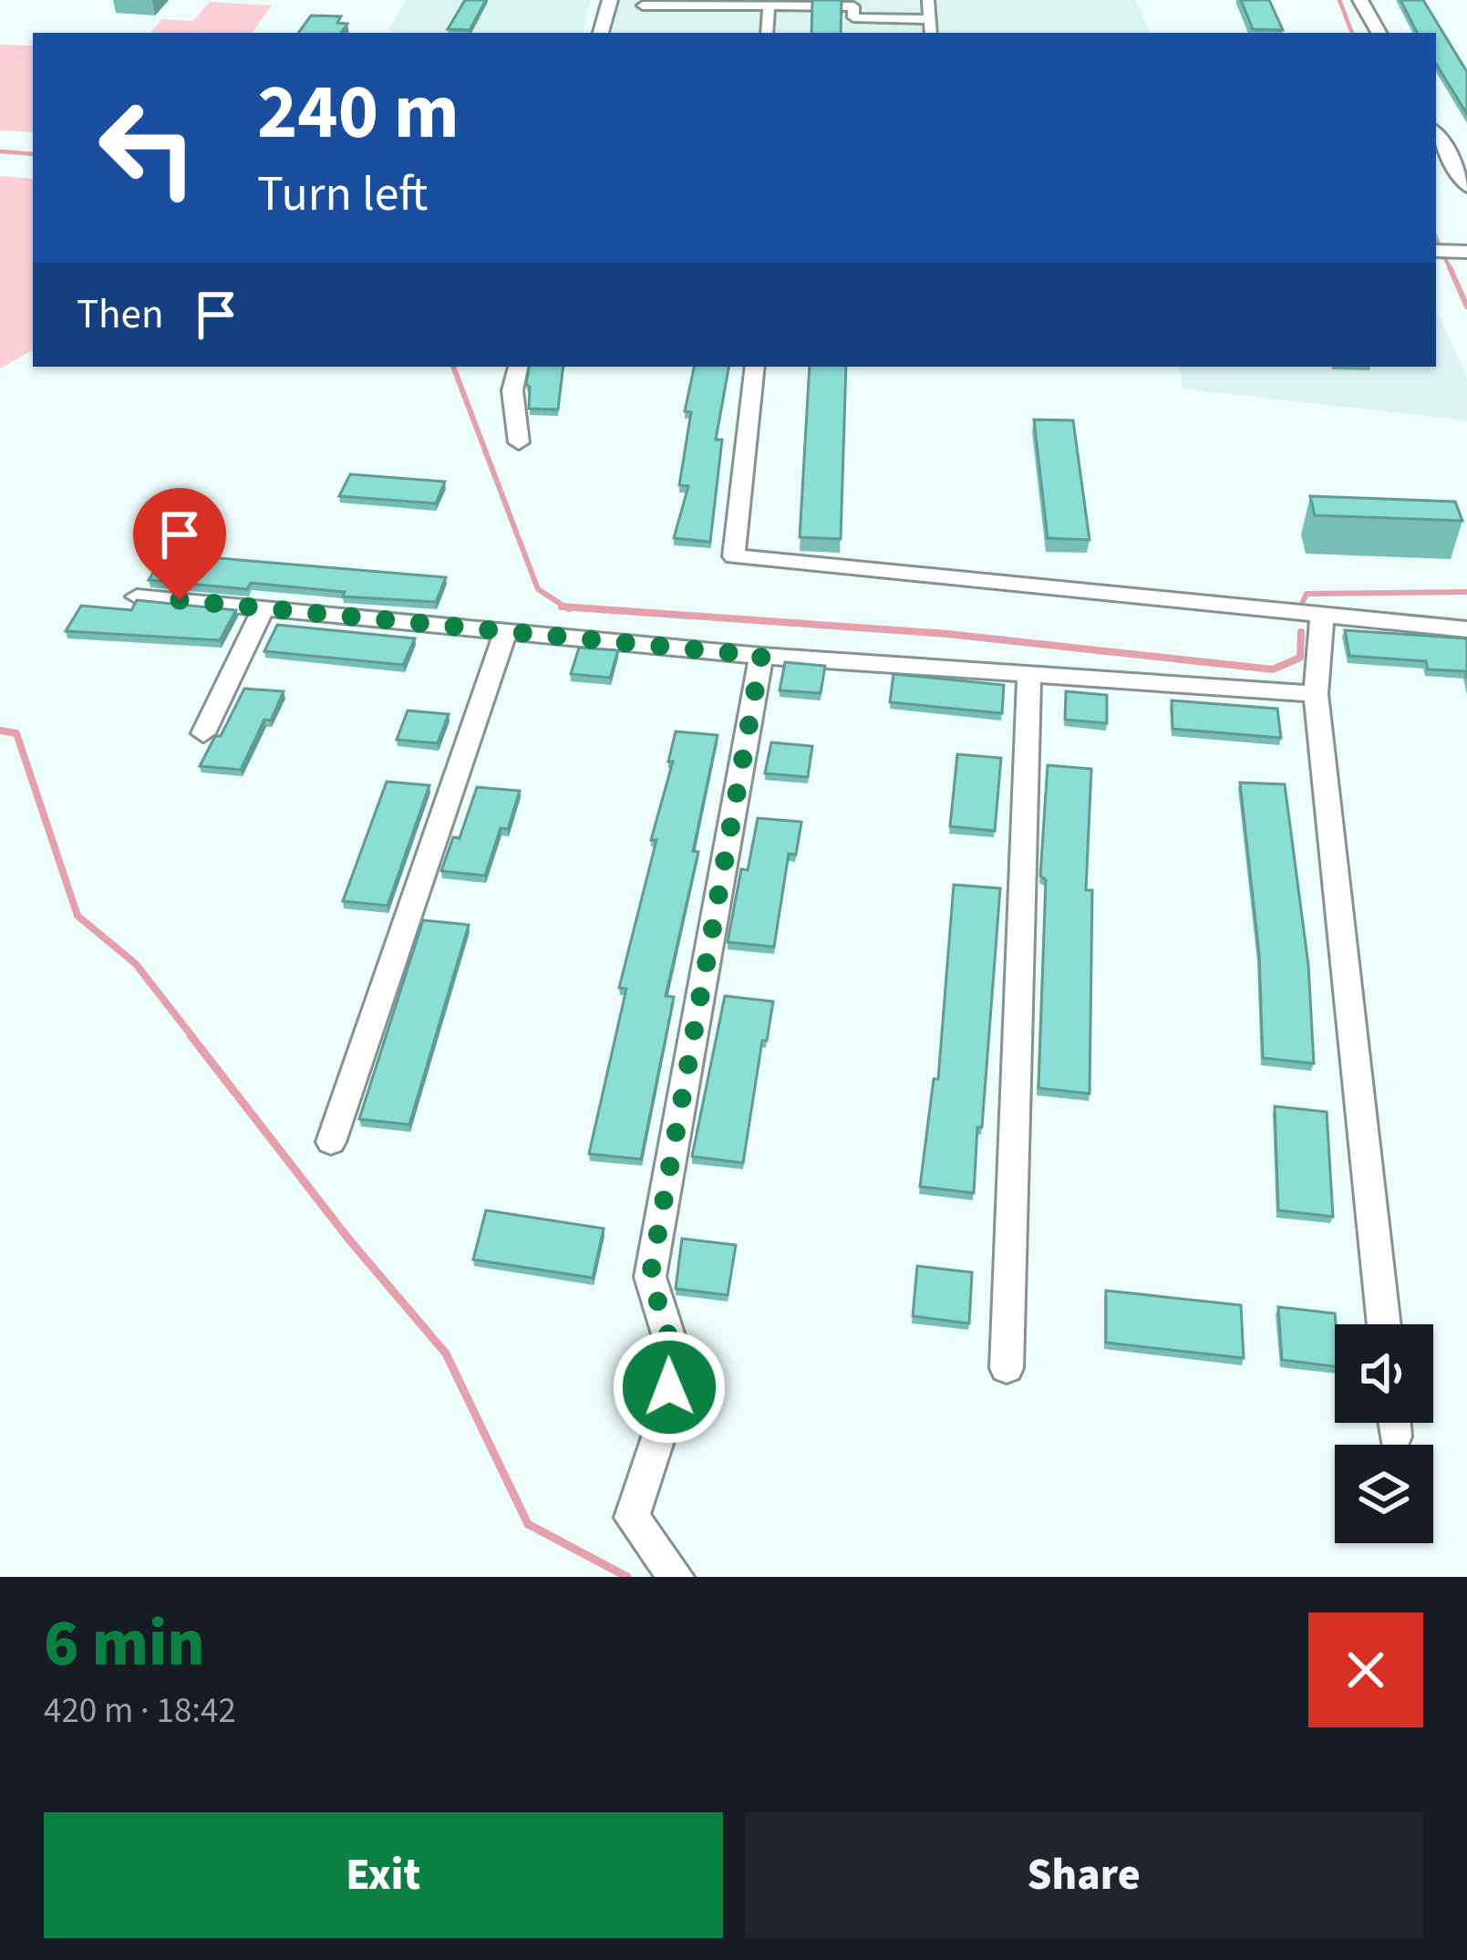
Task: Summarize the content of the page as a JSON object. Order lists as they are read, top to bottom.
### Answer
{
  "page": {
    "turn": ["240 m", "Turn left"],
    "then": "Then",
    "heading": ["6 min", "420 m · 18:42"],
    "buttons": ["Exit", "Share"]
  }
}
